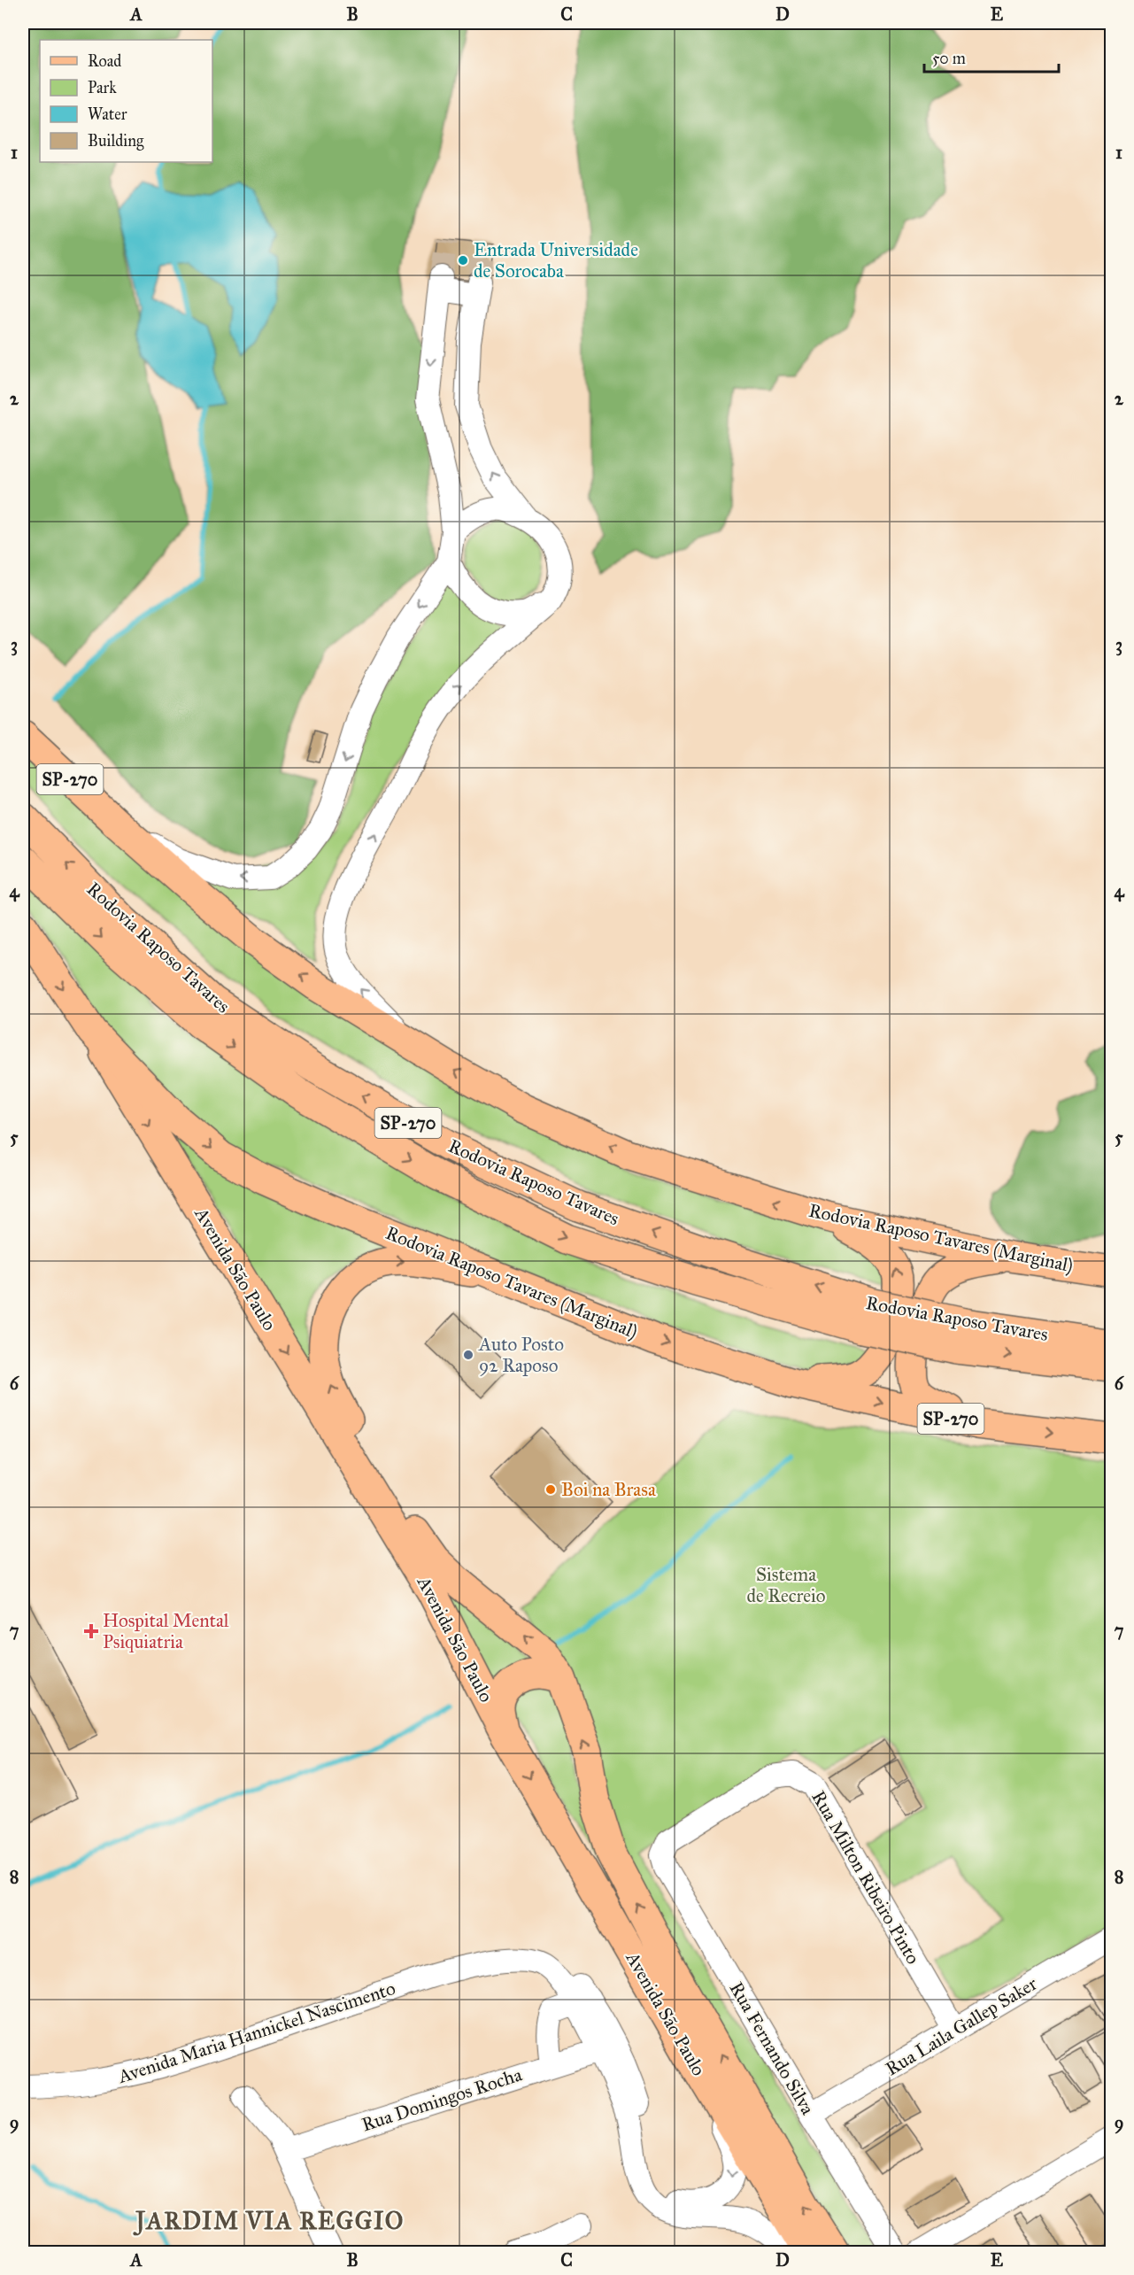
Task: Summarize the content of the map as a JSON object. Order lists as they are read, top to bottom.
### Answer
{
  "streets": {
    "main road": [
      "SP-270",
      "Rodovia Raposo Tavares",
      "Rodovia Raposo Tavares (Marginal)",
      "Avenida São Paulo"
    ],
    "street": [
      "Rua Milton Ribeiro Pinto",
      "Rua Laila Gallep Saker",
      "Avenida Maria Hannickel Nascimento",
      "Rua Fernando Silva",
      "Rua Domingos Rocha"
    ]
  },
  "crossings": [
    ["Rodovia Raposo Tavares (Marginal)", "Avenida São Paulo"],
    ["Avenida São Paulo", "Avenida Maria Hannickel Nascimento"],
    ["Rua Milton Ribeiro Pinto", "Rua Laila Gallep Saker"],
    ["Rua Milton Ribeiro Pinto", "Rua Fernando Silva"],
    ["Rua Laila Gallep Saker", "Rua Fernando Silva"],
    ["Avenida Maria Hannickel Nascimento", "Rua Domingos Rocha"]
  ],
  "districts": ["JARDIM VIA REGGIO"],
  "parks": ["Sistema de Recreio"],
  "places": {
    "other": ["Entrada Universidade de Sorocaba", "Auto Posto 92 Raposo", "Boi na Brasa"],
    "health": ["Hospital Mental Psiquiatria"]
  },
  "legend": [
    "Road",
    "Park",
    "Water",
    "Building"
  ],
  "scale_bar": "50 m",
  "grid": {
    "columns": [
      "A",
      "B",
      "C",
      "D",
      "E"
    ],
    "rows": [
      "1",
      "2",
      "3",
      "4",
      "5",
      "6",
      "7",
      "8",
      "9"
    ]
  }
}
